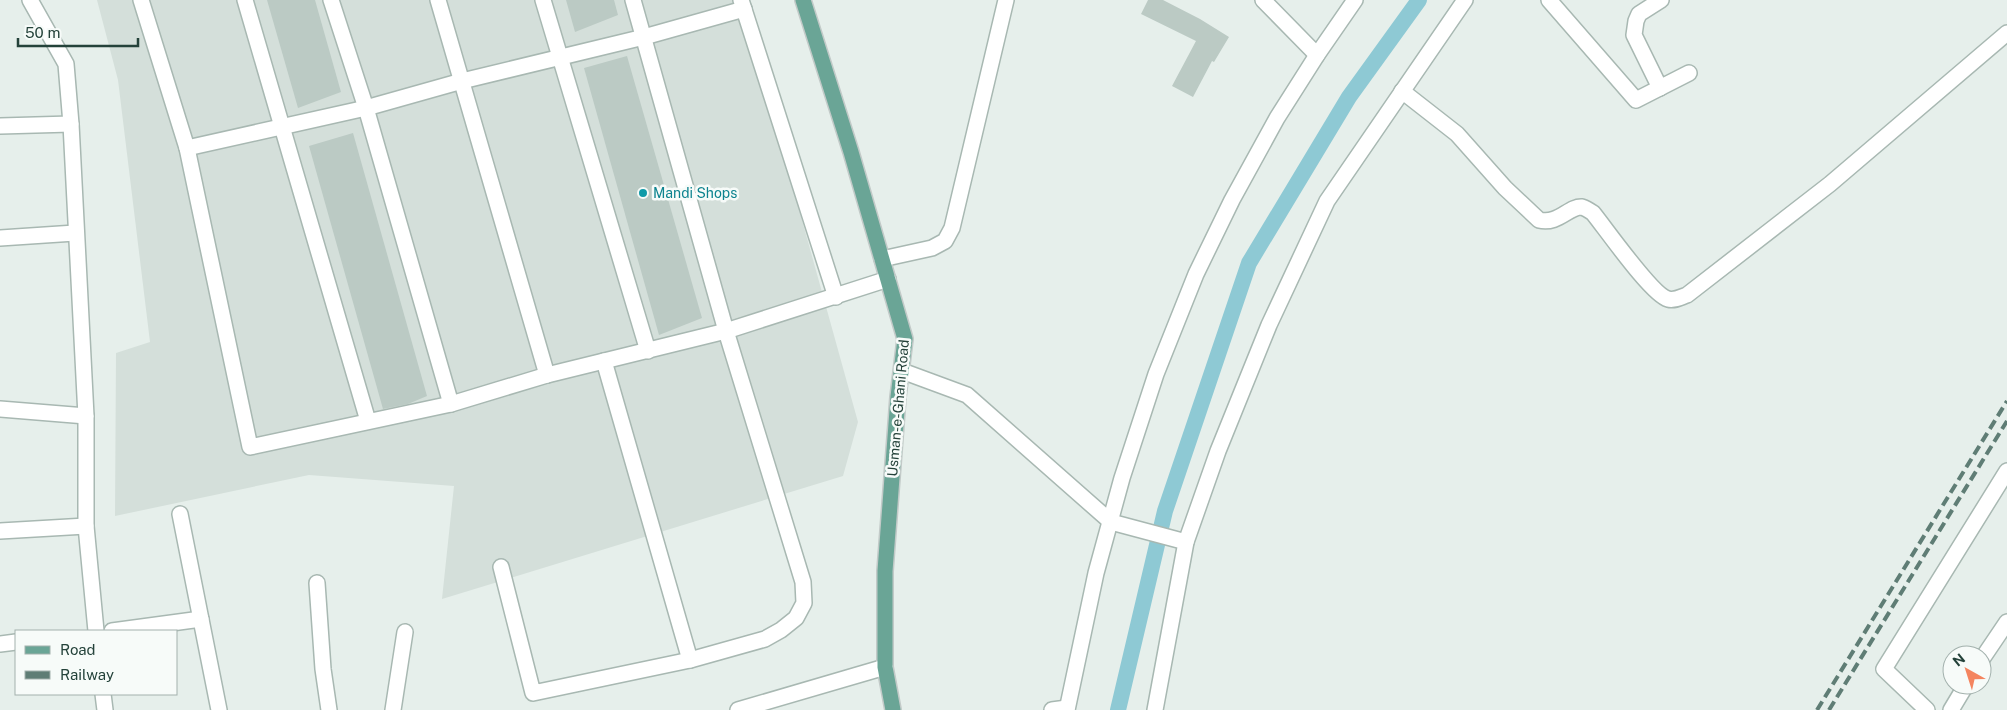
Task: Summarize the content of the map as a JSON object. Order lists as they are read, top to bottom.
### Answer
{
  "streets": {
    "main road": ["Usman-e-Ghani Road"]
  },
  "places": ["Mandi Shops"],
  "legend": ["Road", "Railway"],
  "scale_bar": "50 m",
  "north": "top left"
}
